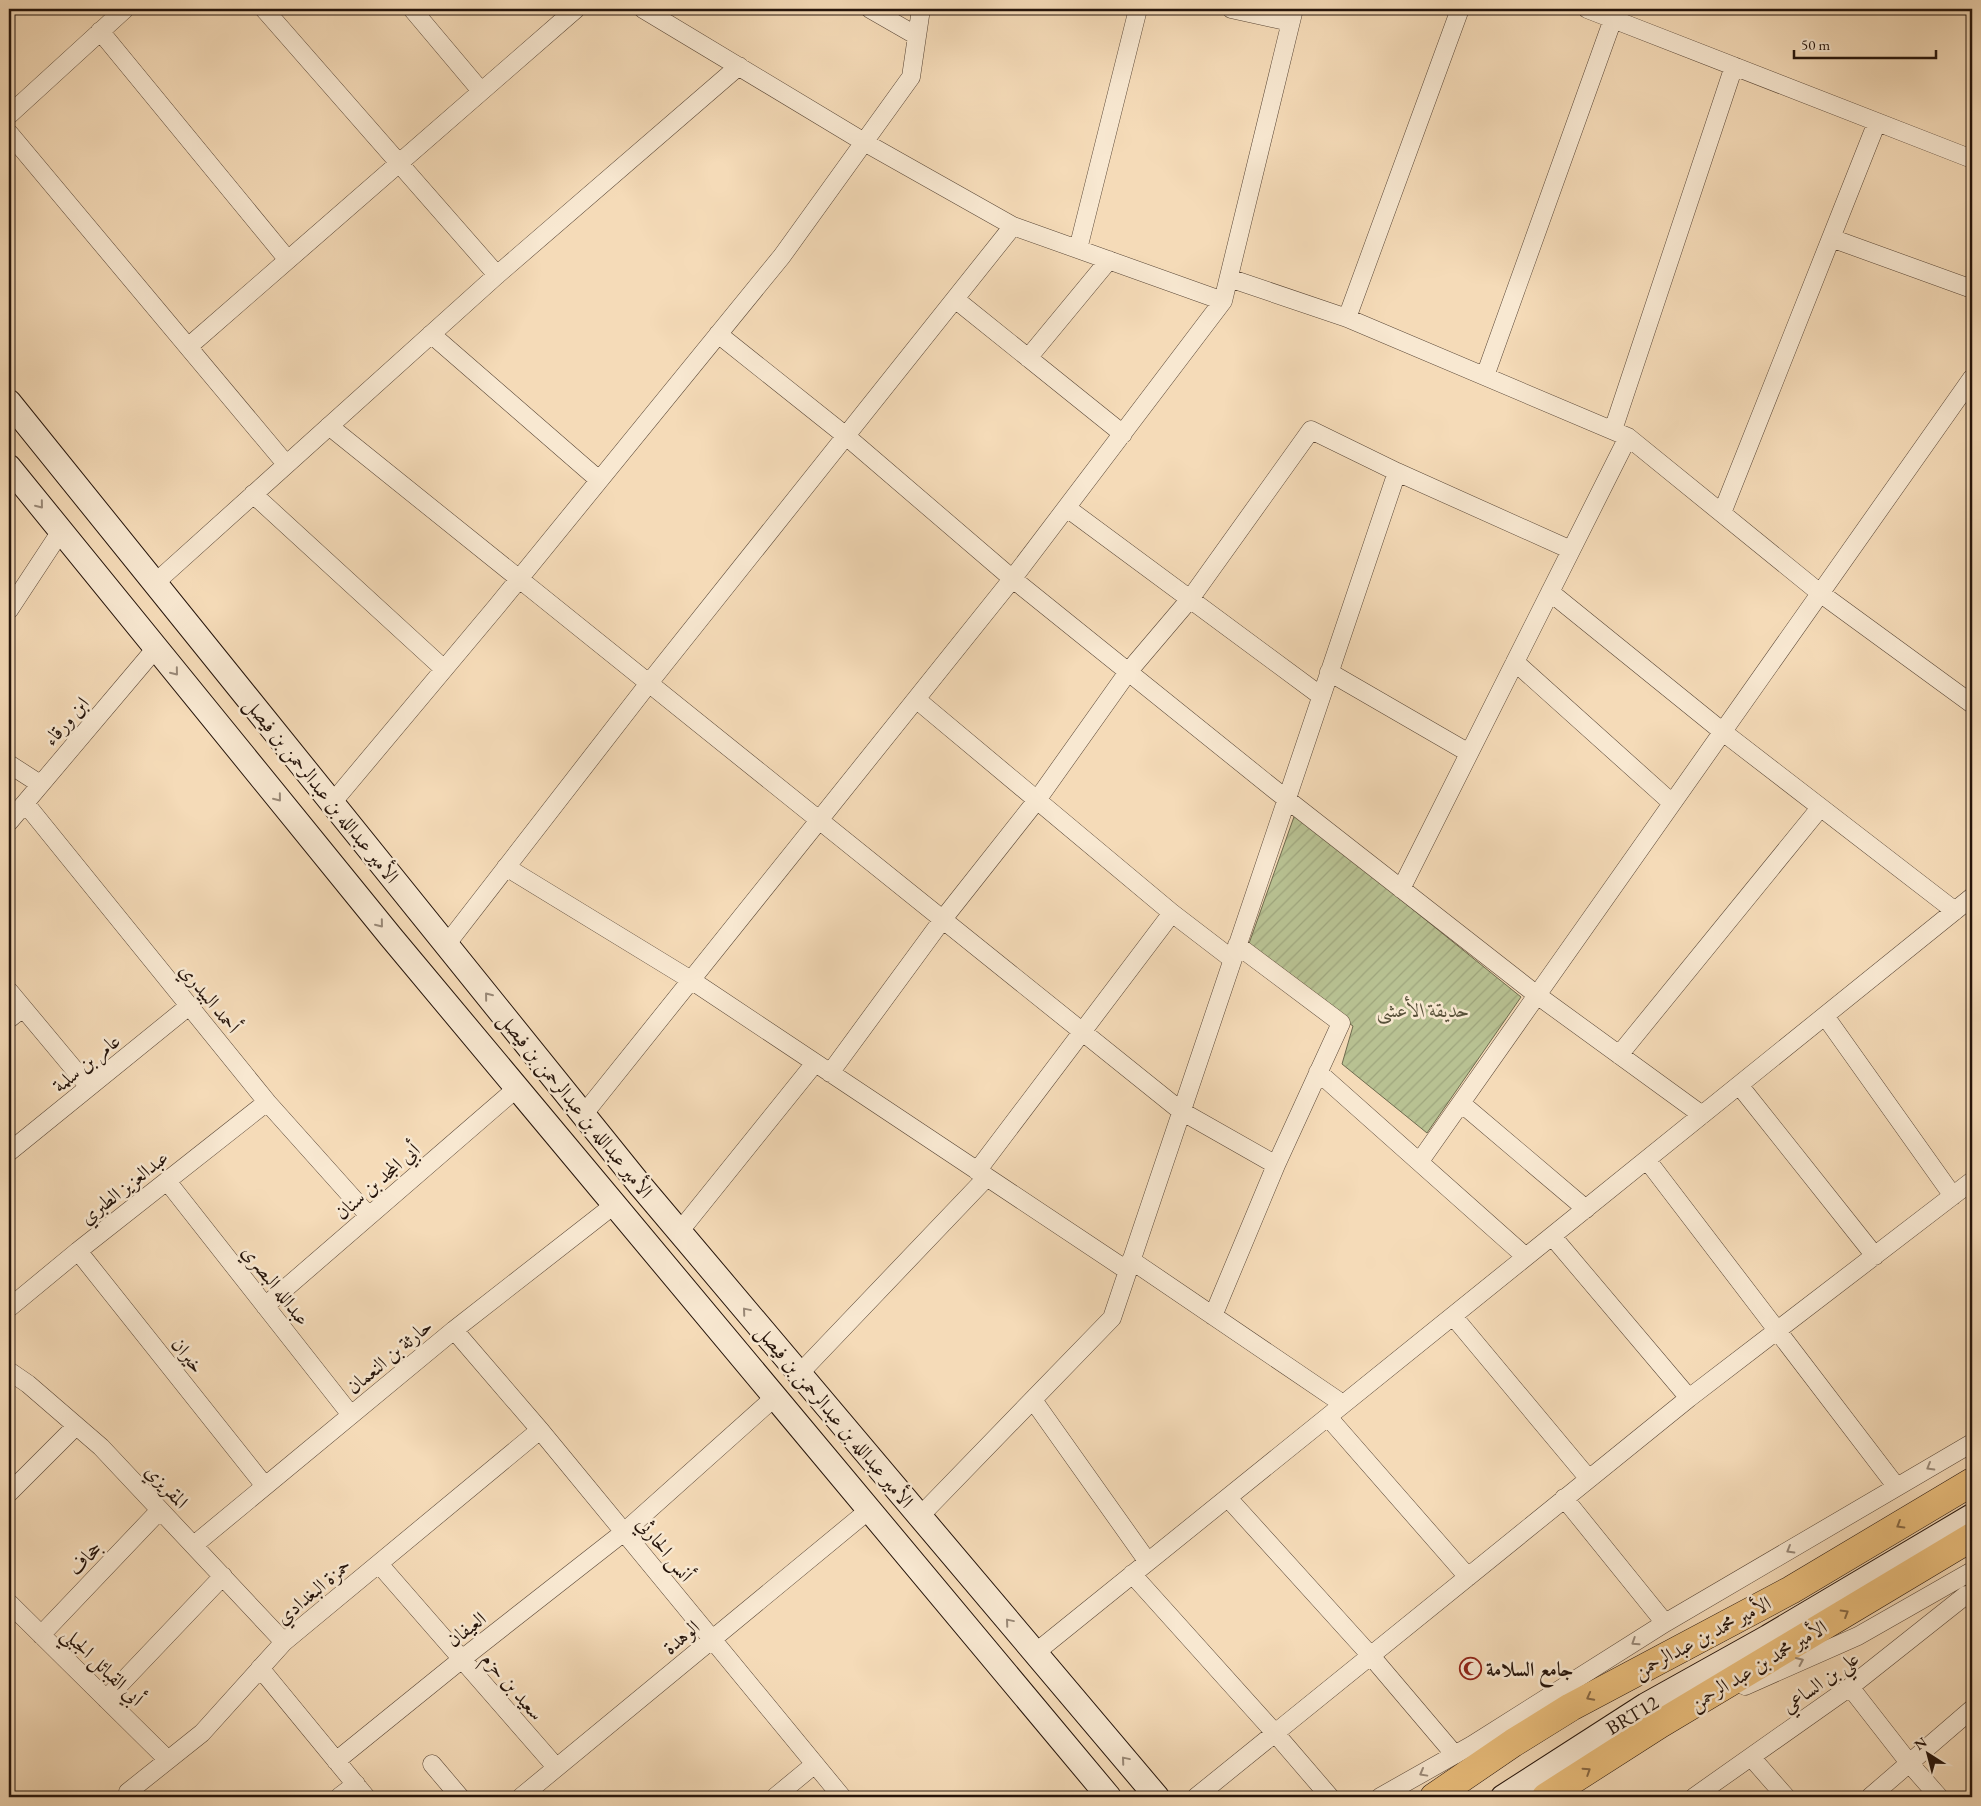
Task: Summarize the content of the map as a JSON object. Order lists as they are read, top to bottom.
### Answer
{
  "streets": {
    "main road": [
      "الأمير عبدالله بن عبدالرحمن بن فيصل",
      "الأمير محمد بن عبدالرحمن",
      "الأمير محمد بن عبد الرحمن",
      "BRT12"
    ],
    "street": [
      "ابن ورقاء",
      "أحمد البيدري",
      "عامر بن سلمة",
      "أبي المجد بن سنان",
      "عبدالعزيز الطبري",
      "عبدالله البصري",
      "خيران",
      "حارثة بن النعمان",
      "المقريزي",
      "أنس الحارثي",
      "جحاف",
      "حمزة البغدادي",
      "العيفان",
      "الوهدة",
      "أبي القبائل الجبلي",
      "علي بن الساعي",
      "سعيد بن حزم"
    ]
  },
  "crossings": [
    ["ابن ورقاء", "الأمير عبدالله بن عبدالرحمن بن فيصل"],
    ["ابن ورقاء", "أحمد البيدري"],
    ["الأمير عبدالله بن عبدالرحمن بن فيصل", "أبي المجد بن سنان"],
    ["الأمير عبدالله بن عبدالرحمن بن فيصل", "حارثة بن النعمان"],
    ["الأمير عبدالله بن عبدالرحمن بن فيصل", "العيفان"],
    ["الأمير عبدالله بن عبدالرحمن بن فيصل", "الوهدة"],
    ["أحمد البيدري", "عامر بن سلمة"],
    ["أحمد البيدري", "أبي المجد بن سنان"],
    ["أحمد البيدري", "عبدالعزيز الطبري"],
    ["أبي المجد بن سنان", "عبدالله البصري"],
    ["عبدالعزيز الطبري", "عبدالله البصري"],
    ["عبدالعزيز الطبري", "خيران"],
    ["عبدالله البصري", "حارثة بن النعمان"],
    ["خيران", "حارثة بن النعمان"],
    ["حارثة بن النعمان", "المقريزي"],
    ["حارثة بن النعمان", "أنس الحارثي"],
    ["المقريزي", "جحاف"],
    ["المقريزي", "حمزة البغدادي"],
    ["أنس الحارثي", "حمزة البغدادي"],
    ["أنس الحارثي", "العيفان"],
    ["أنس الحارثي", "الوهدة"],
    ["جحاف", "أبي القبائل الجبلي"],
    ["حمزة البغدادي", "أبي القبائل الجبلي"],
    ["حمزة البغدادي", "سعيد بن حزم"],
    ["العيفان", "سعيد بن حزم"],
    ["الوهدة", "سعيد بن حزم"]
  ],
  "one_way": ["الأمير محمد بن عبدالرحمن", "الأمير محمد بن عبد الرحمن"],
  "parks": ["حديقة الأعشى"],
  "places": {
    "mosque": ["جامع السلامة"]
  },
  "scale_bar": "50 m",
  "north": "top left"
}
